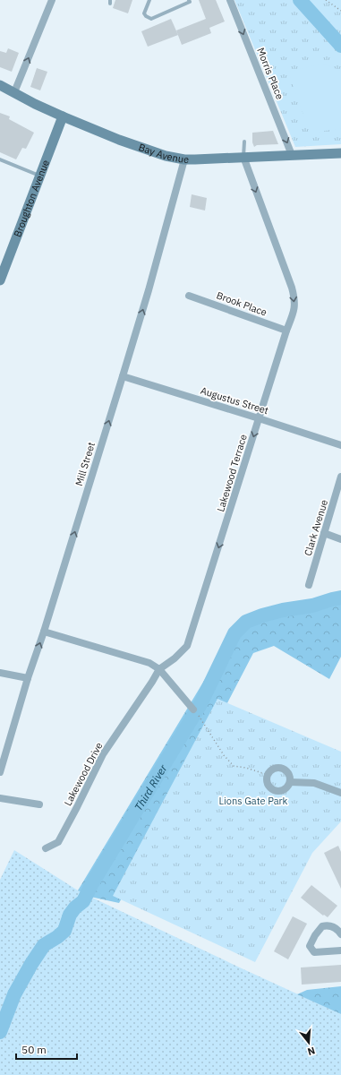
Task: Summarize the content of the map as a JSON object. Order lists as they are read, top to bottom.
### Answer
{
  "streets": {
    "street": [
      "Morris Place",
      "Bay Avenue",
      "Broughton Avenue",
      "Brook Place",
      "Augustus Street",
      "Mill Street",
      "Lakewood Terrace",
      "Clark Avenue",
      "Lakewood Drive"
    ]
  },
  "crossings": [
    ["Morris Place", "Bay Avenue"],
    ["Bay Avenue", "Broughton Avenue"],
    ["Bay Avenue", "Mill Street"],
    ["Bay Avenue", "Lakewood Terrace"],
    ["Brook Place", "Lakewood Terrace"],
    ["Augustus Street", "Mill Street"],
    ["Augustus Street", "Lakewood Terrace"],
    ["Lakewood Terrace", "Lakewood Drive"]
  ],
  "one_way": ["Morris Place", "Mill Street", "Lakewood Terrace"],
  "water": ["Third River"],
  "parks": ["Lions Gate Park"],
  "scale_bar": "50 m",
  "north": "bottom"
}
